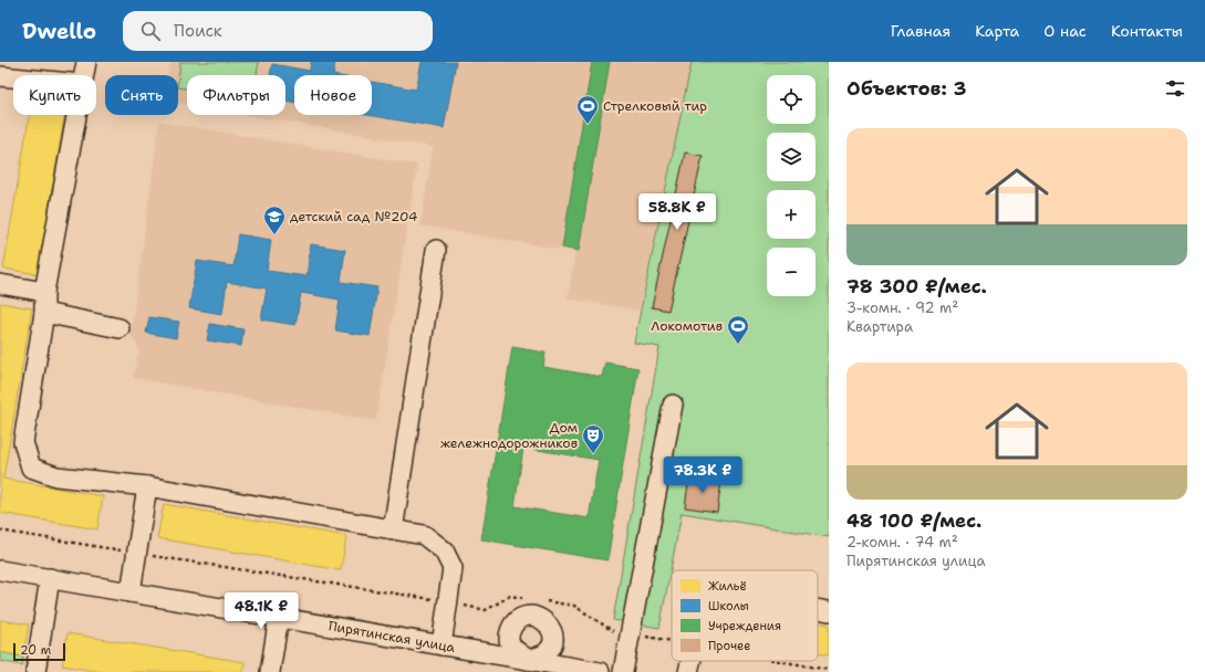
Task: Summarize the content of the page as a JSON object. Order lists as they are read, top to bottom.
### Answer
{
  "streets": {
    "street": ["Пирятинская улица"]
  },
  "places": {
    "sports": ["Стрелковый тир", "Локомотив"],
    "school or university": ["детский сад №204"],
    "theatre": ["Дом жележнодорожников"]
  },
  "legend": [
    "Жильё",
    "Школы",
    "Учреждения",
    "Прочее"
  ],
  "scale_bar": "20 m",
  "page": {
    "header": "Dwello",
    "search": "Поиск",
    "nav": [
      "Главная",
      "Карта",
      "О нас",
      "Контакты"
    ],
    "heading": "Объектов: 3",
    "map_buttons": ["+", "−"],
    "chip": [
      "Купить",
      "Снять",
      "Фильтры",
      "Новое"
    ],
    "list": [
      {
        "name": "78 300 ₽/мес.",
        "note": "3-комн. · 92 m² · Квартира"
      },
      {
        "name": "48 100 ₽/мес.",
        "note": "2-комн. · 74 m² · Пирятинская улица"
      }
    ],
    "price": ["58.8K ₽", "78.3K ₽", "48.1K ₽"],
    "scale": "20 m"
  }
}
